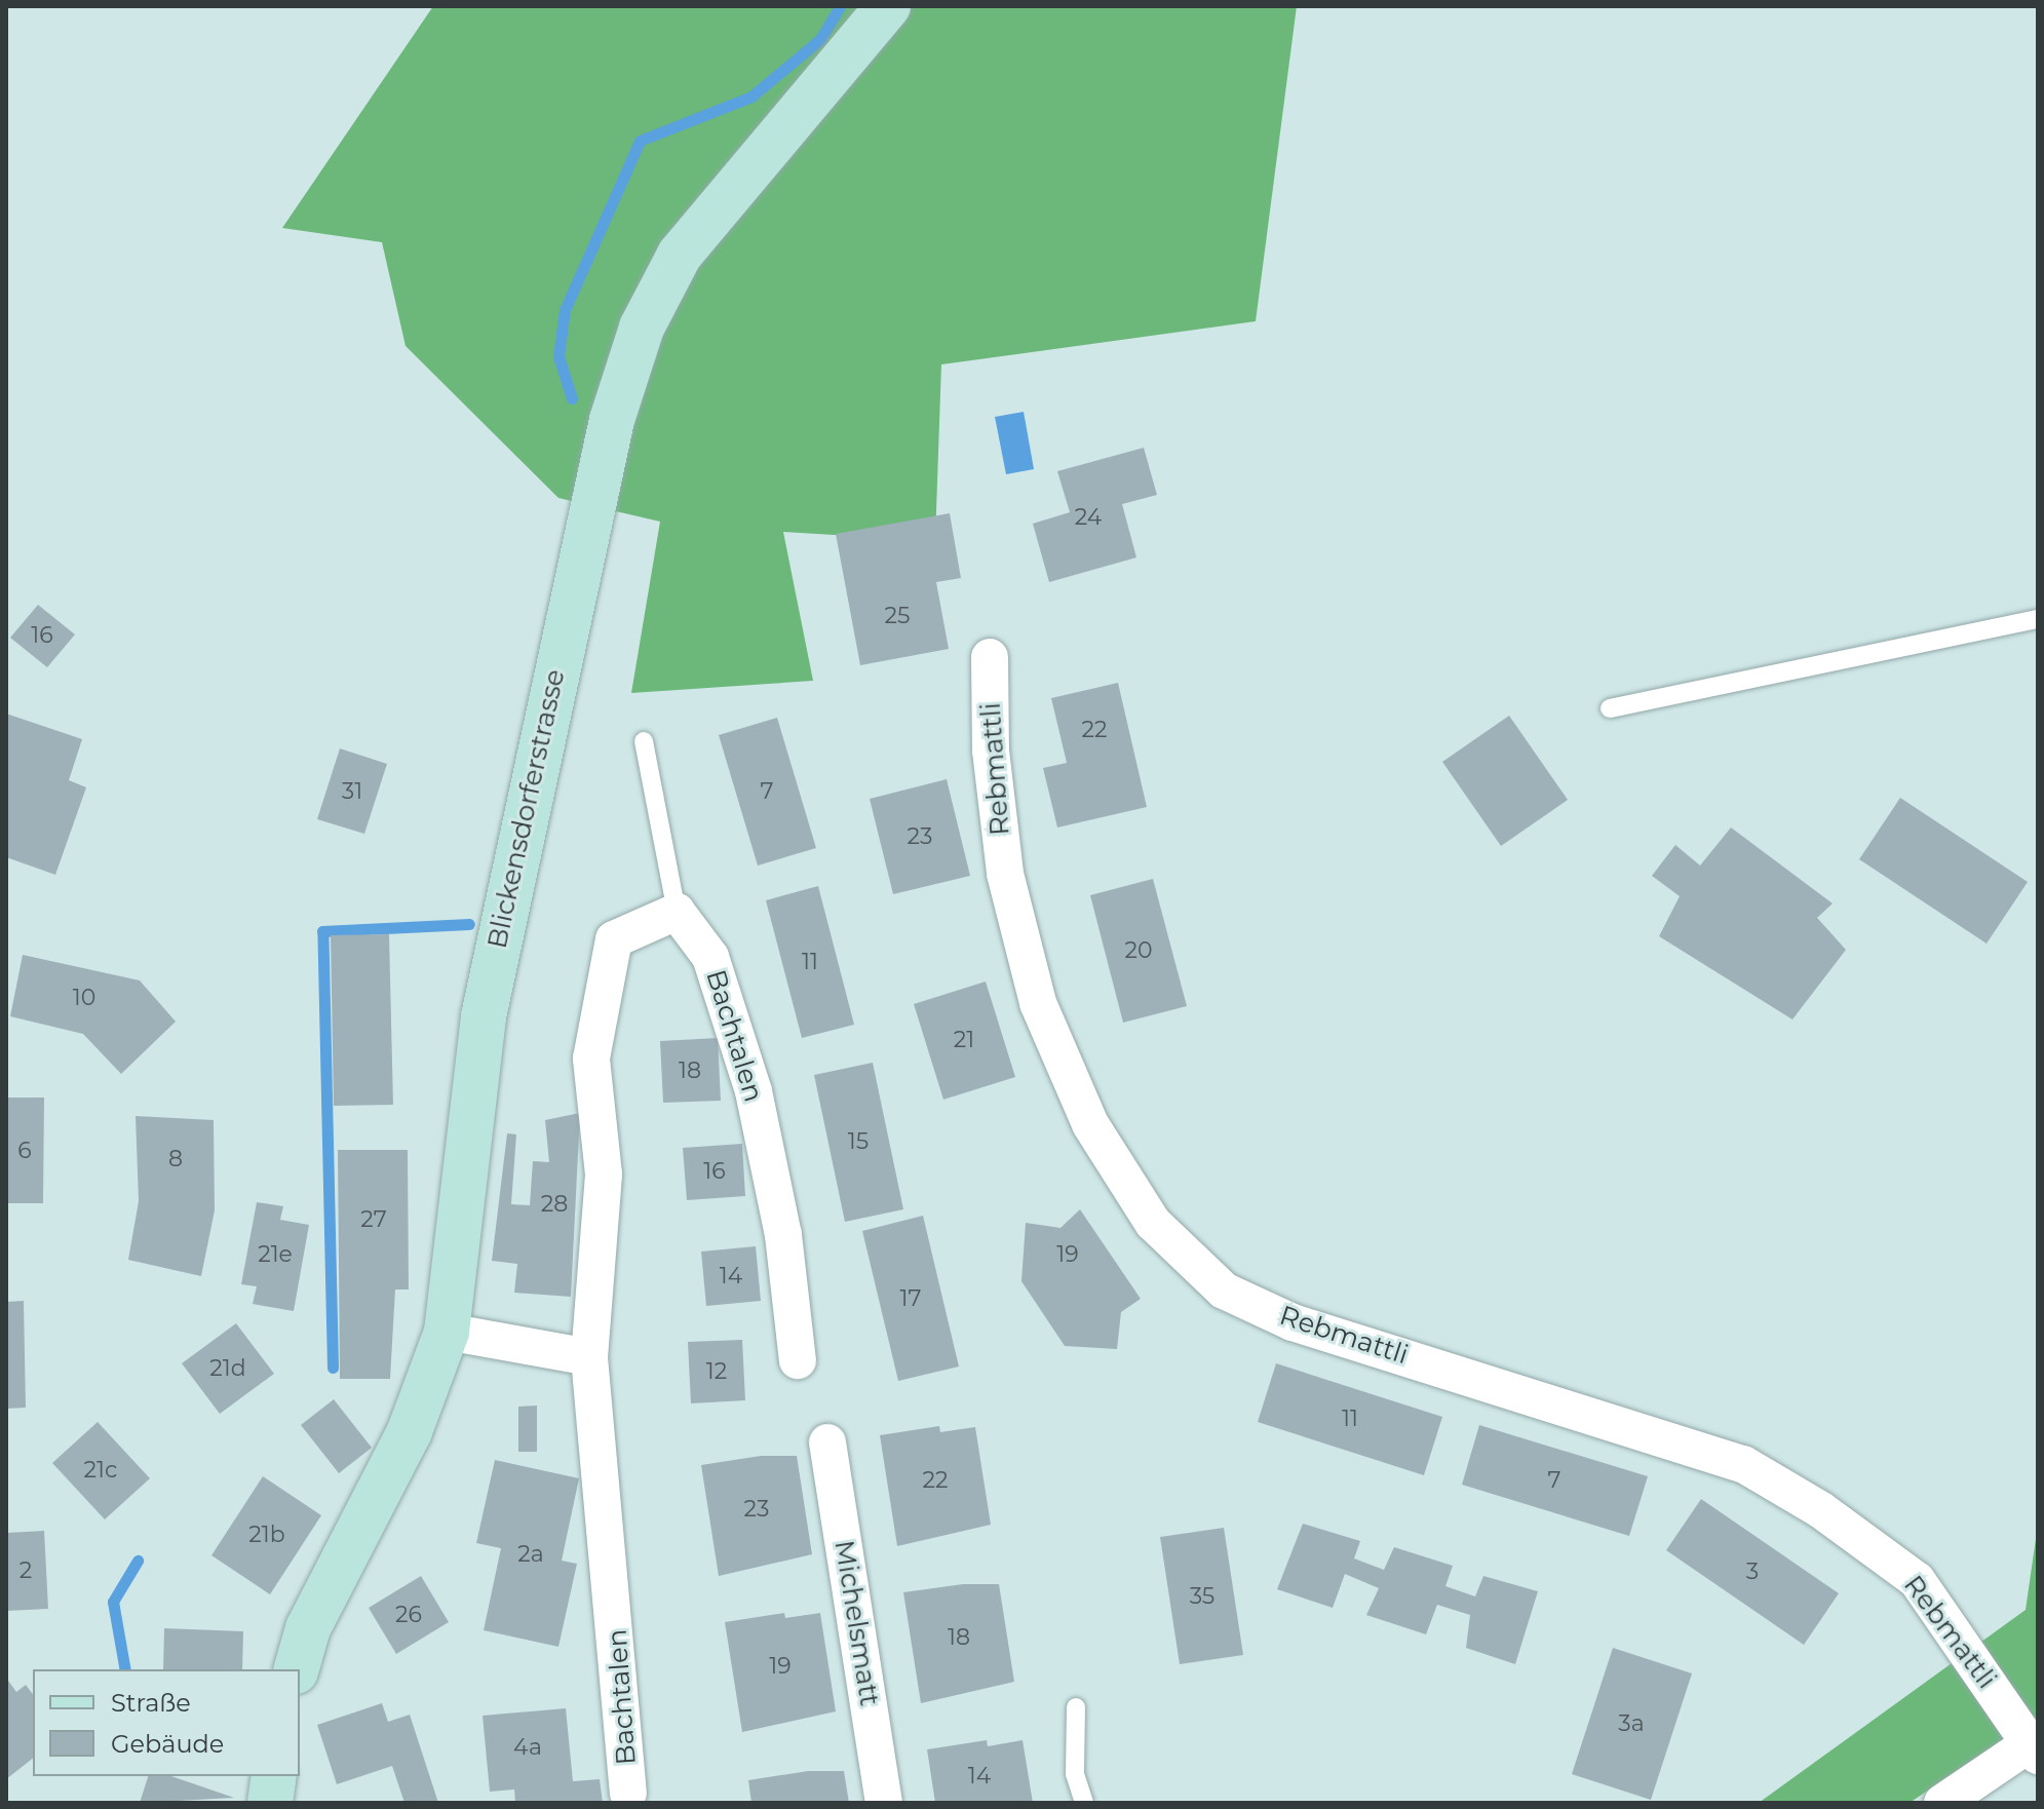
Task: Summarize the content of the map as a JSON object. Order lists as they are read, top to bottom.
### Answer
{
  "streets": {
    "street": [
      "Rebmattli",
      "Blickensdorferstrasse",
      "Bachtalen",
      "Michelsmatt"
    ]
  },
  "house_numbers": [
    "24",
    "25",
    "16",
    "22",
    "31",
    "7",
    "23",
    "20",
    "11",
    "10",
    "21",
    "18",
    "15",
    "6",
    "8",
    "16",
    "28",
    "27",
    "21e",
    "19",
    "14",
    "17",
    "21d",
    "12",
    "11",
    "21c",
    "22",
    "7",
    "23",
    "21b",
    "2a",
    "2",
    "3",
    "35",
    "26",
    "18",
    "19",
    "3a",
    "4a",
    "14"
  ],
  "legend": ["Straße", "Gebäude"]
}
